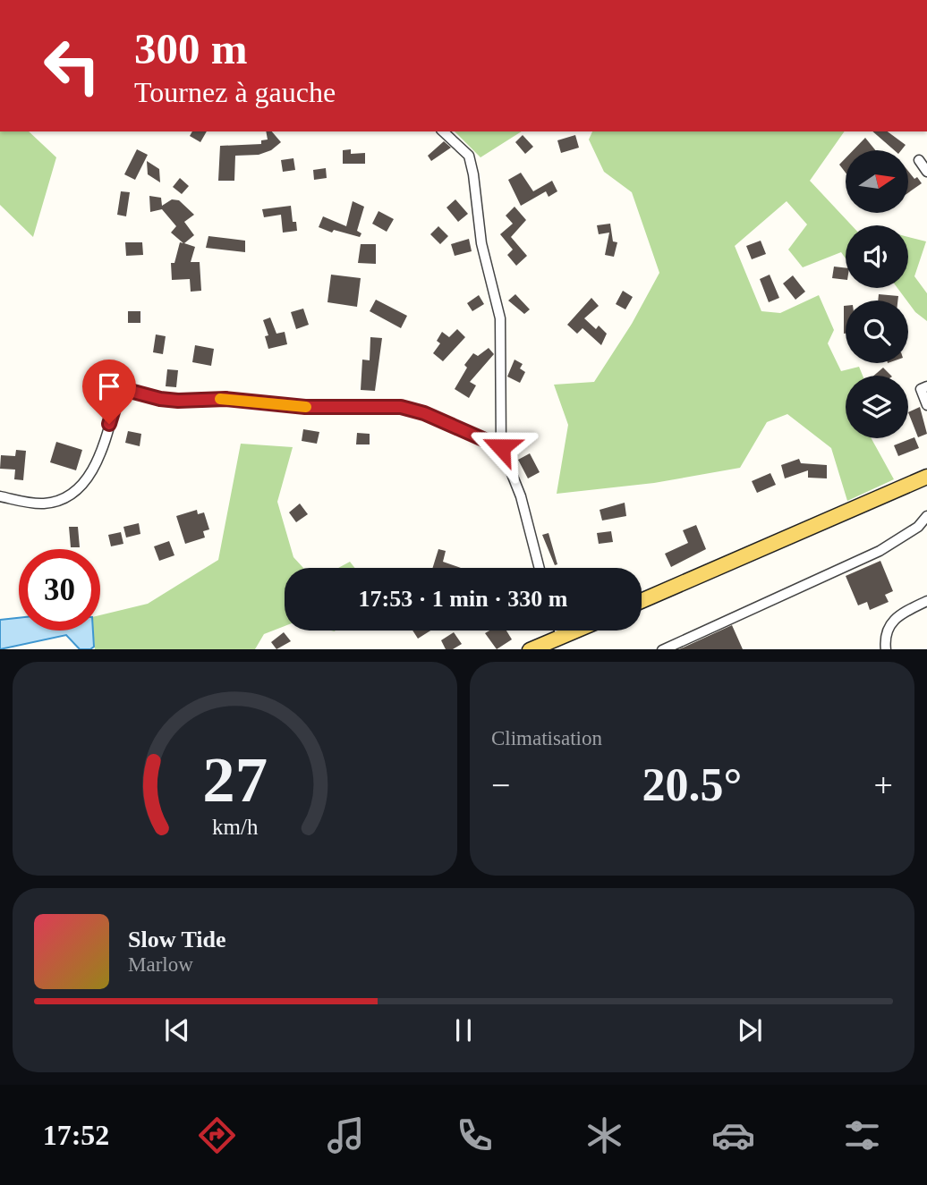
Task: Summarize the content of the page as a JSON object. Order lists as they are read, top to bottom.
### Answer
{
  "north": "right",
  "page": {
    "turn": ["300 m", "Tournez à gauche"],
    "limit": "30",
    "trip": "17:53 · 1 min · 330 m",
    "tile": "Climatisation",
    "heat": ["−", "20.5°", "+"],
    "song": ["Slow Tide", "Marlow"],
    "tabs": "17:52",
    "gauge": ["27", "km/h"]
  }
}
